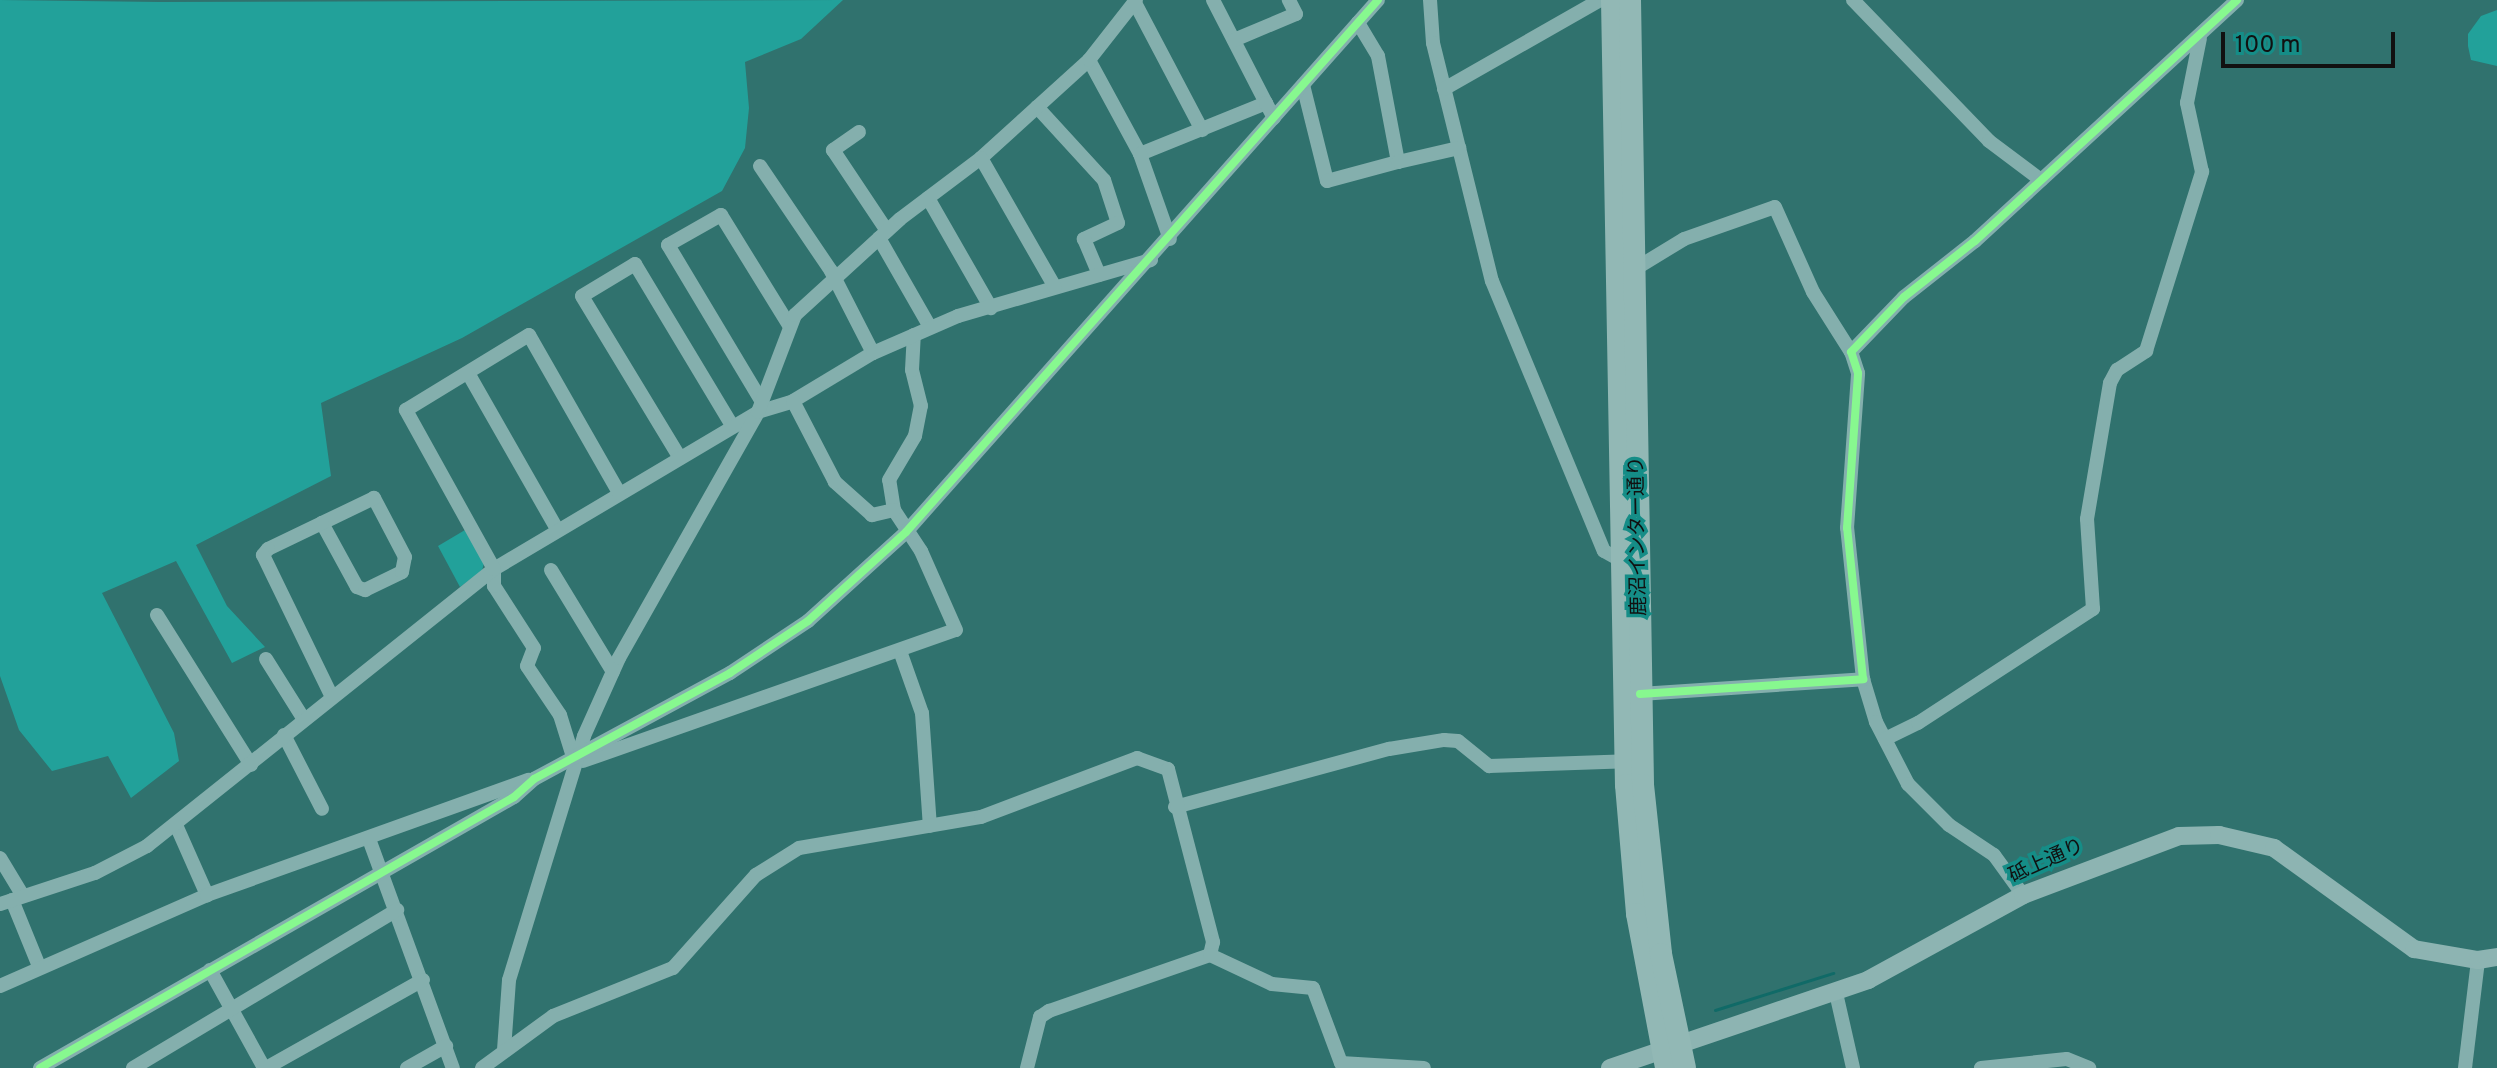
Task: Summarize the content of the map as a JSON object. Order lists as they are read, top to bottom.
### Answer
{
  "streets": {
    "main road": ["鹿沼インター通り"],
    "street": ["砥上通り"]
  },
  "crossings": [
    ["鹿沼インター通り", "砥上通り"]
  ],
  "scale_bar": "100 m"
}
